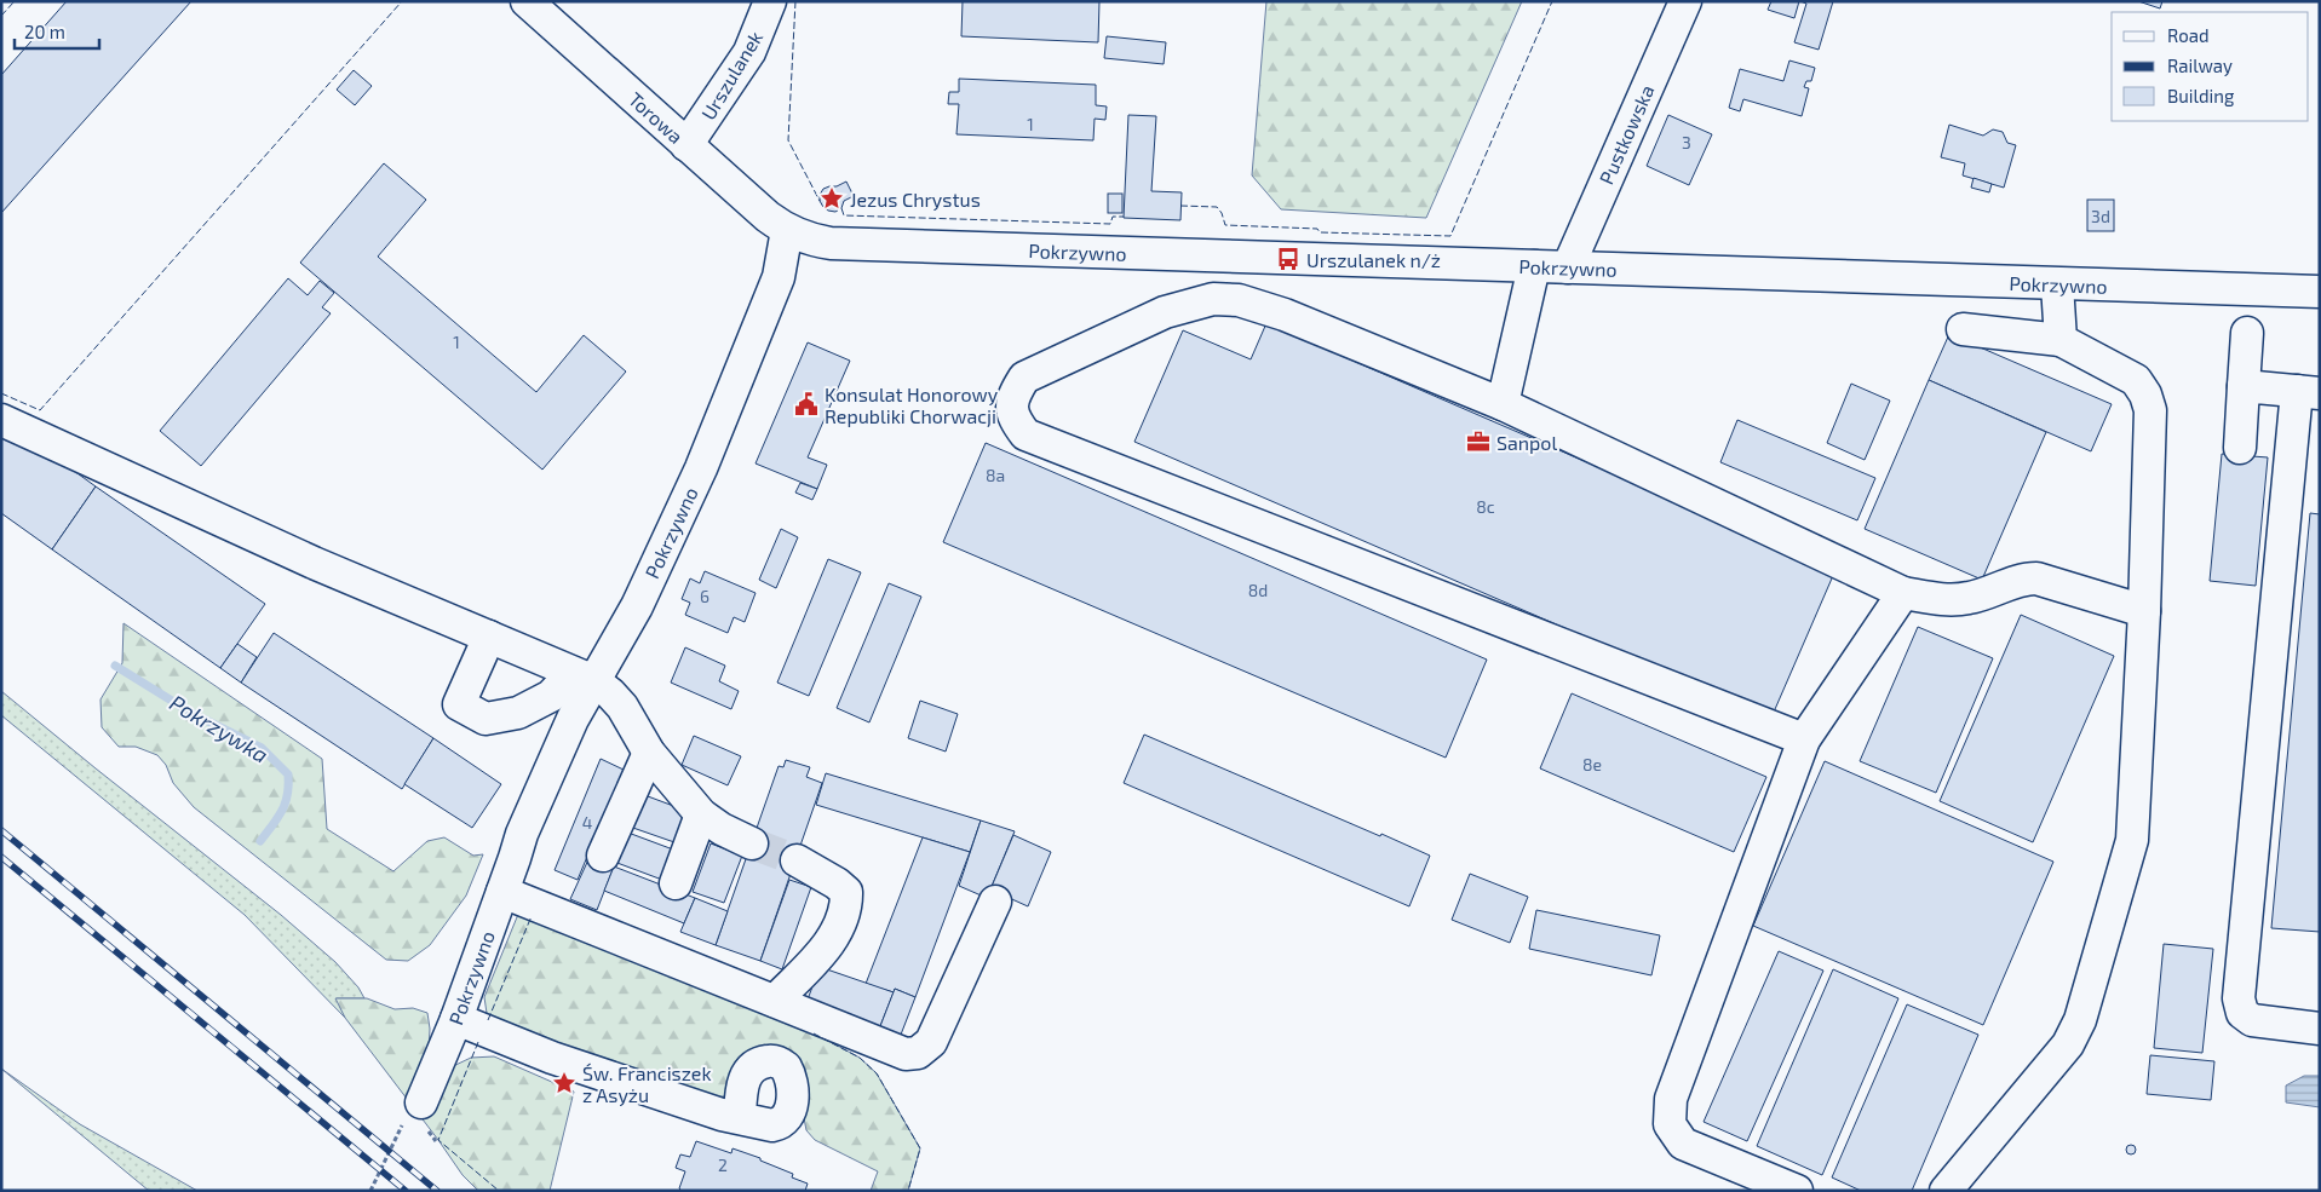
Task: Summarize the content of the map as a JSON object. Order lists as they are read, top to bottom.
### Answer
{
  "streets": {
    "street": [
      "Urszulanek",
      "Torowa",
      "Pustkowska",
      "Pokrzywno"
    ]
  },
  "crossings": [
    ["Urszulanek", "Torowa"],
    ["Torowa", "Pokrzywno"],
    ["Pustkowska", "Pokrzywno"]
  ],
  "water": ["Pokrzywka"],
  "places": {
    "place": ["Jezus Chrystus", "Św. Franciszek z Asyżu"],
    "bus stop": ["Urszulanek n/ż"],
    "public building": ["Konsulat Honorowy Republiki Chorwacji"],
    "office": ["Sanpol"]
  },
  "house_numbers": [
    "1",
    "3",
    "3d",
    "1",
    "8a",
    "8c",
    "8d",
    "6",
    "8e",
    "4",
    "2"
  ],
  "legend": ["Road", "Railway", "Building"],
  "scale_bar": "20 m"
}
